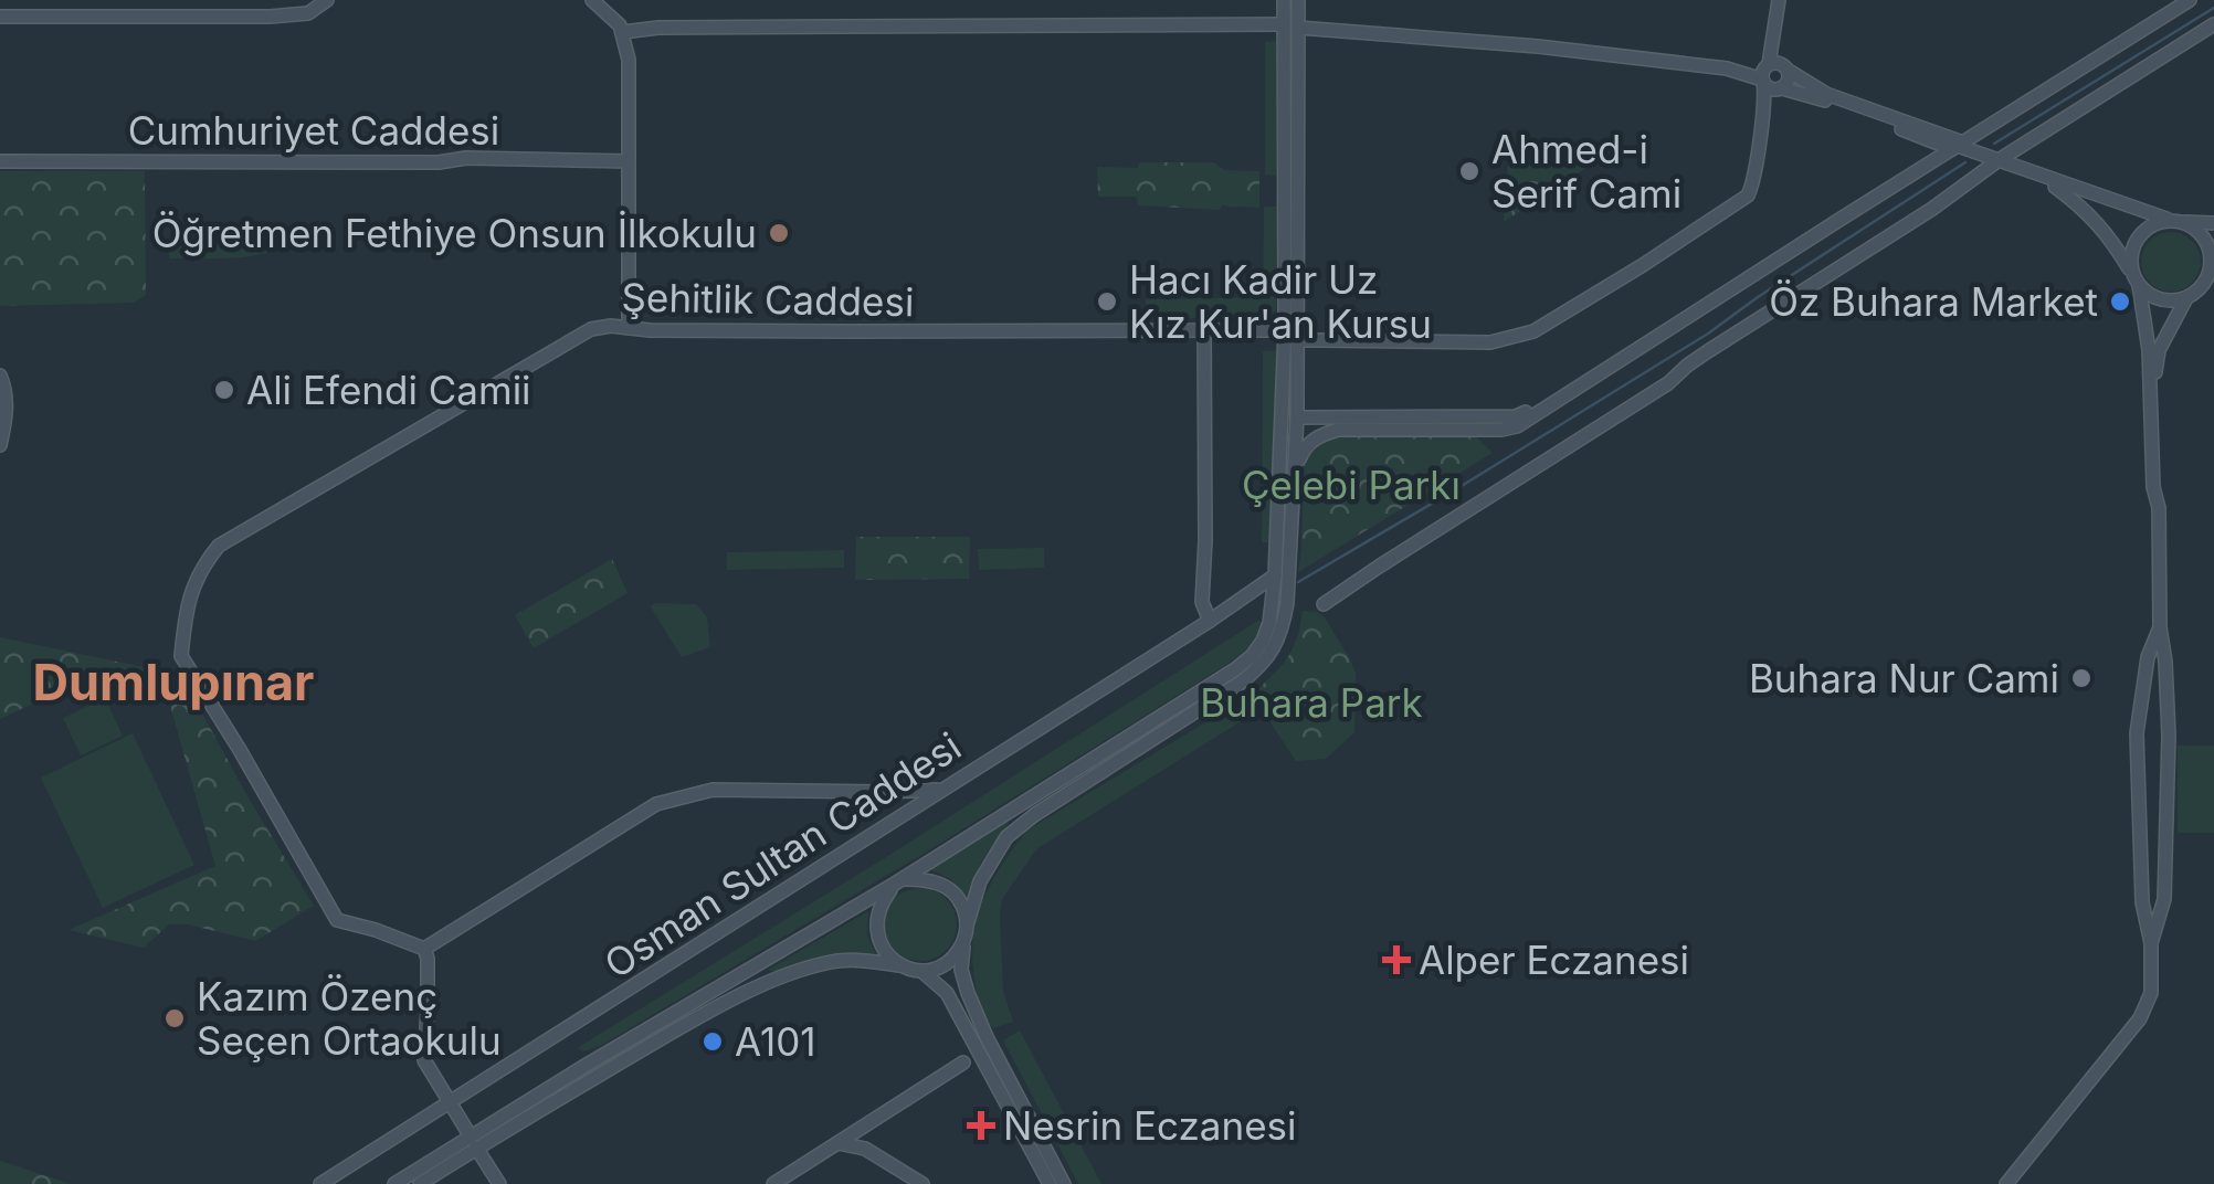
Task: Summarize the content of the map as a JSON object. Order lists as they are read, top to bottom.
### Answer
{
  "streets": {
    "street": ["Cumhuriyet Caddesi", "Şehitlik Caddesi", "Osman Sultan Caddesi"]
  },
  "districts": ["Dumlupınar"],
  "parks": ["Çelebi Parkı", "Buhara Park"],
  "places": {
    "other": [
      "Ahmed-i Serif Cami",
      "Öğretmen Fethiye Onsun İlkokulu",
      "Hacı Kadir Uz Kız Kur'an Kursu",
      "Öz Buhara Market",
      "Ali Efendi Camii",
      "Buhara Nur Cami",
      "Kazım Özenç Seçen Ortaokulu",
      "A101"
    ],
    "health": ["Alper Eczanesi", "Nesrin Eczanesi"]
  }
}
